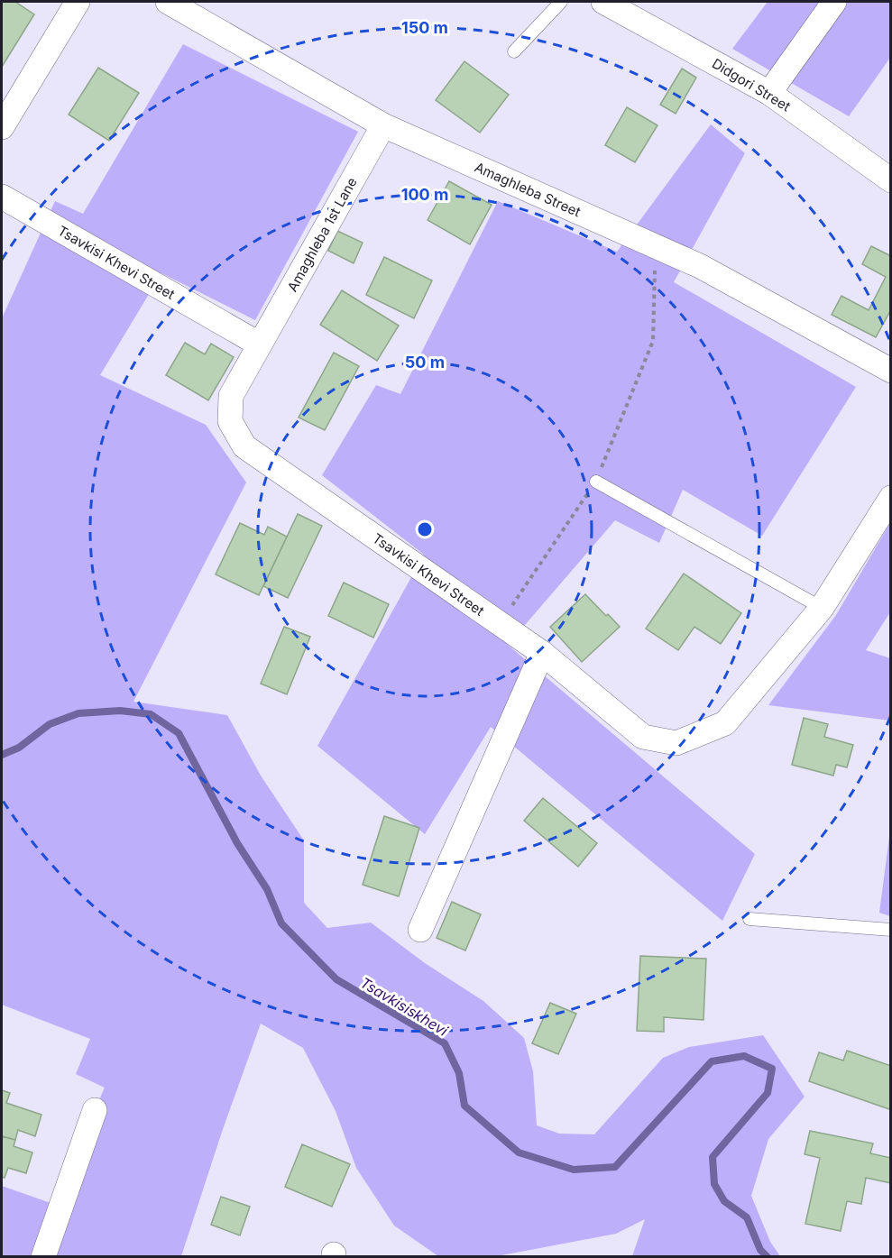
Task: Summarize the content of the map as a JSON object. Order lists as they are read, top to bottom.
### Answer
{
  "streets": {
    "street": [
      "Didgori Street",
      "Amaghleba Street",
      "Amaghleba 1st Lane",
      "Tsavkisi Khevi Street"
    ]
  },
  "crossings": [
    ["Amaghleba Street", "Amaghleba 1st Lane"],
    ["Amaghleba 1st Lane", "Tsavkisi Khevi Street"]
  ],
  "water": ["Tsavkisiskhevi"],
  "rings": ["150 m", "100 m", "50 m"]
}
